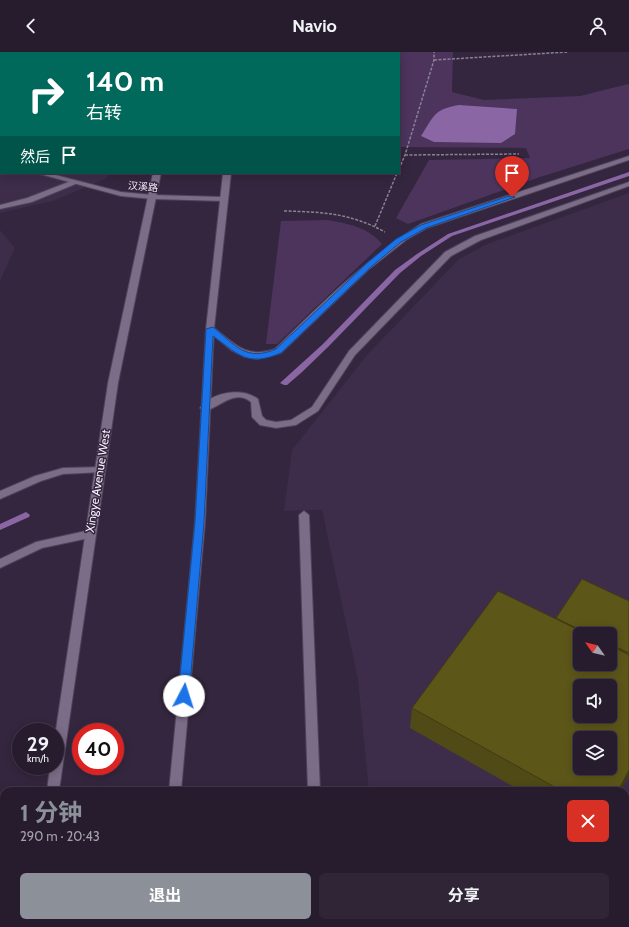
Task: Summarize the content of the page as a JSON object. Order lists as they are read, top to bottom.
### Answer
{
  "streets": {
    "street": ["汉溪路", "Xingye Avenue West"]
  },
  "crossings": [
    ["汉溪路", "Xingye Avenue West"]
  ],
  "north": "top left",
  "page": {
    "header": "Navio",
    "turn": ["140 m", "右转"],
    "then": "然后",
    "speed": "29 km/h",
    "limit": "40",
    "heading": ["1 分钟", "290 m · 20:43"],
    "buttons": ["退出", "分享"]
  }
}
